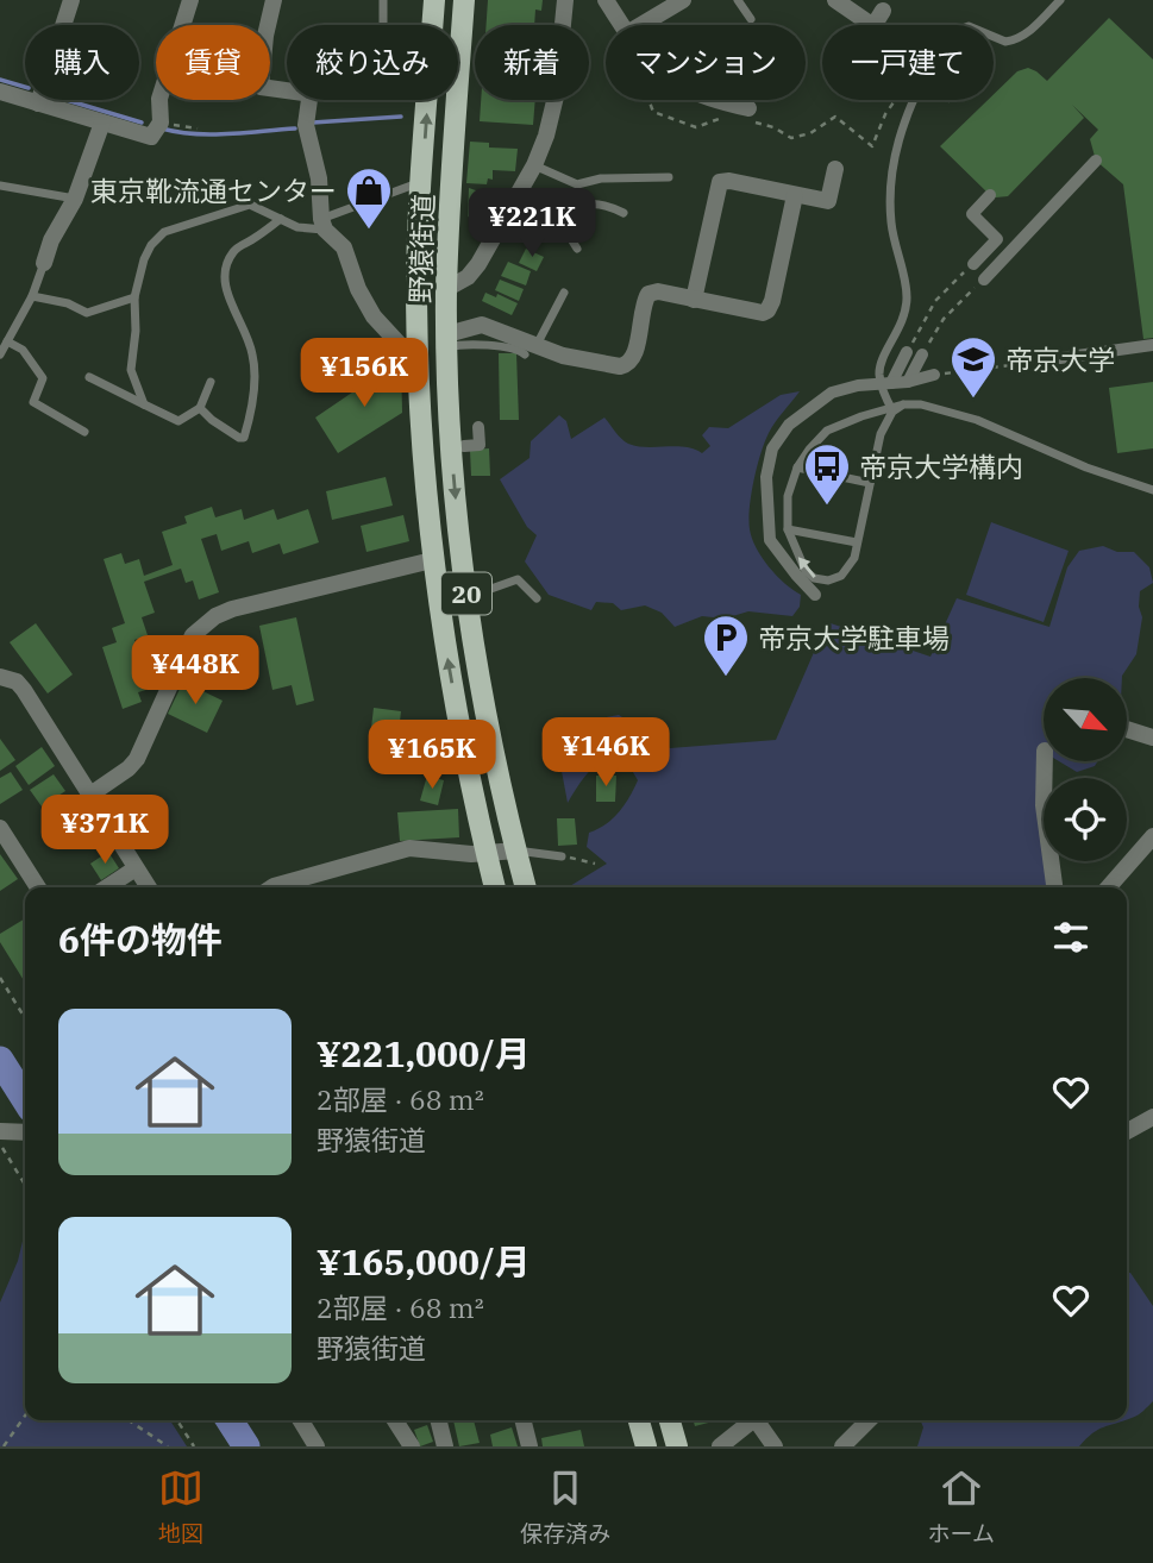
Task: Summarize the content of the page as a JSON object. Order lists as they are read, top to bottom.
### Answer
{
  "streets": {
    "main road": ["野猿街道", "20"]
  },
  "places": {
    "shop": ["東京靴流通センター"],
    "school or university": ["帝京大学"],
    "bus stop": ["帝京大学構内"],
    "parking": ["帝京大学駐車場"]
  },
  "north": "bottom right",
  "page": {
    "chip": [
      "購入",
      "賃貸",
      "絞り込み",
      "新着",
      "マンション",
      "一戸建て"
    ],
    "price": [
      "¥221K",
      "¥156K",
      "¥448K",
      "¥146K",
      "¥165K",
      "¥371K"
    ],
    "heading": "6件の物件",
    "list": [
      {
        "name": "¥221,000/月",
        "note": "2部屋 · 68 m² · 野猿街道"
      },
      {
        "name": "¥165,000/月",
        "note": "2部屋 · 68 m² · 野猿街道"
      }
    ],
    "tabs": ["地図", "保存済み", "ホーム"]
  }
}
